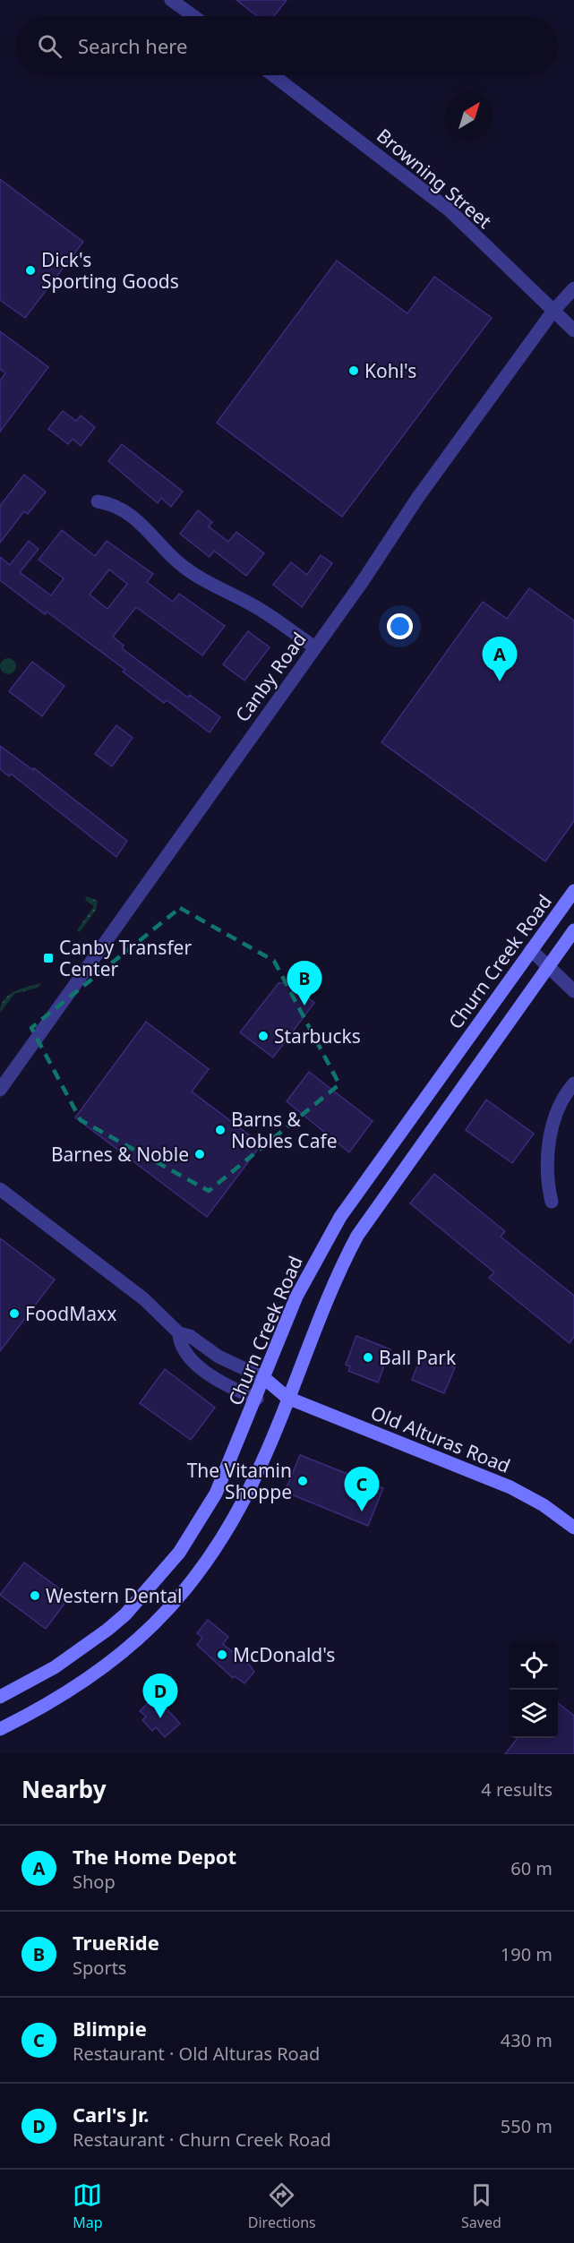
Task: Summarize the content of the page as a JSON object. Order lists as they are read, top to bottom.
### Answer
{
  "streets": {
    "main road": ["Churn Creek Road", "Old Alturas Road"],
    "street": ["Browning Street", "Canby Road"]
  },
  "crossings": [
    ["Browning Street", "Canby Road"],
    ["Churn Creek Road", "Old Alturas Road"]
  ],
  "places": {
    "other": [
      "Dick's Sporting Goods",
      "Kohl's",
      "Starbucks",
      "Barns & Nobles Cafe",
      "Barnes & Noble",
      "FoodMaxx",
      "Ball Park",
      "The Vitamin Shoppe",
      "Western Dental",
      "McDonald's"
    ],
    "transit": ["Canby Transfer Center"]
  },
  "north": "top right",
  "page": {
    "search": "Search here",
    "pins": [
      "A",
      "B",
      "C",
      "D"
    ],
    "heading": ["Nearby", "4 results"],
    "list": [
      {
        "mark": "A",
        "name": "The Home Depot",
        "note": "Shop",
        "value": "60 m"
      },
      {
        "mark": "B",
        "name": "TrueRide",
        "note": "Sports",
        "value": "190 m"
      },
      {
        "mark": "C",
        "name": "Blimpie",
        "note": "Restaurant · Old Alturas Road",
        "value": "430 m"
      },
      {
        "mark": "D",
        "name": "Carl's Jr.",
        "note": "Restaurant · Churn Creek Road",
        "value": "550 m"
      }
    ],
    "nav": ["Map", "Directions", "Saved"]
  }
}
